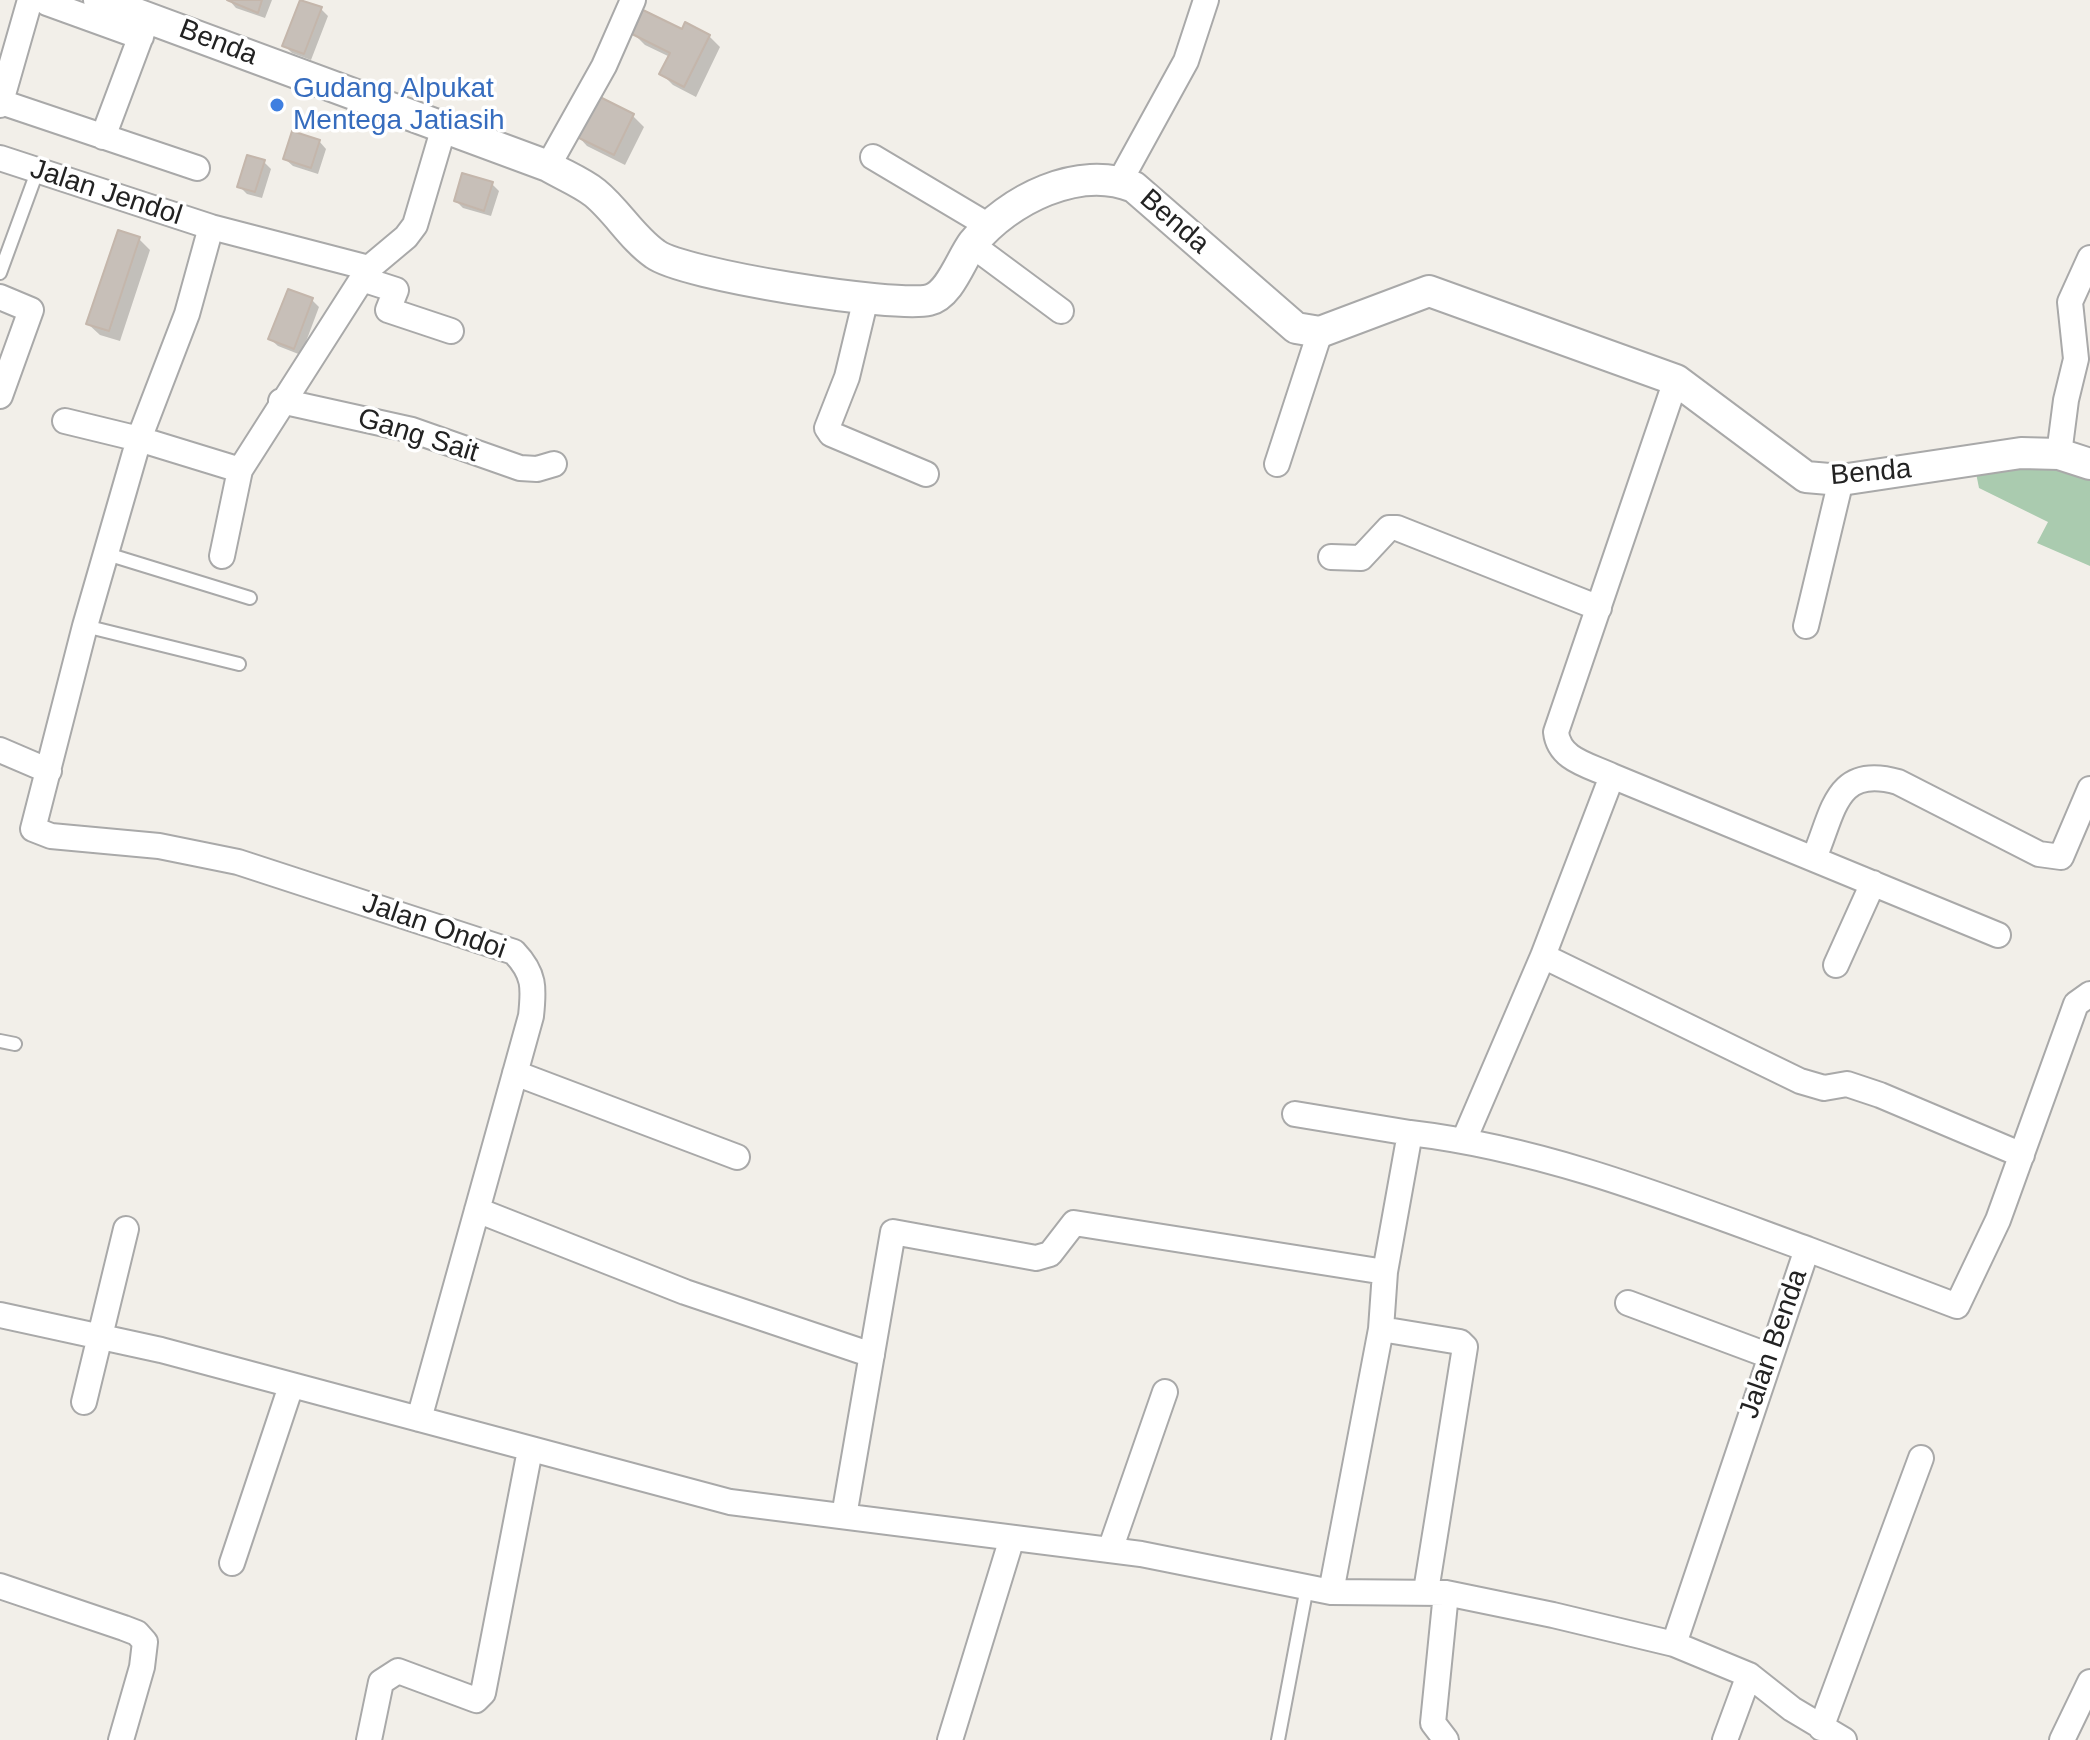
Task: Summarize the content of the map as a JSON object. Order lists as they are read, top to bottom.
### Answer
{
  "streets": {
    "street": [
      "Benda",
      "Jalan Jendol",
      "Gang Sait",
      "Jalan Ondoi",
      "Jalan Benda"
    ]
  },
  "places": ["Gudang Alpukat Mentega Jatiasih"]
}
